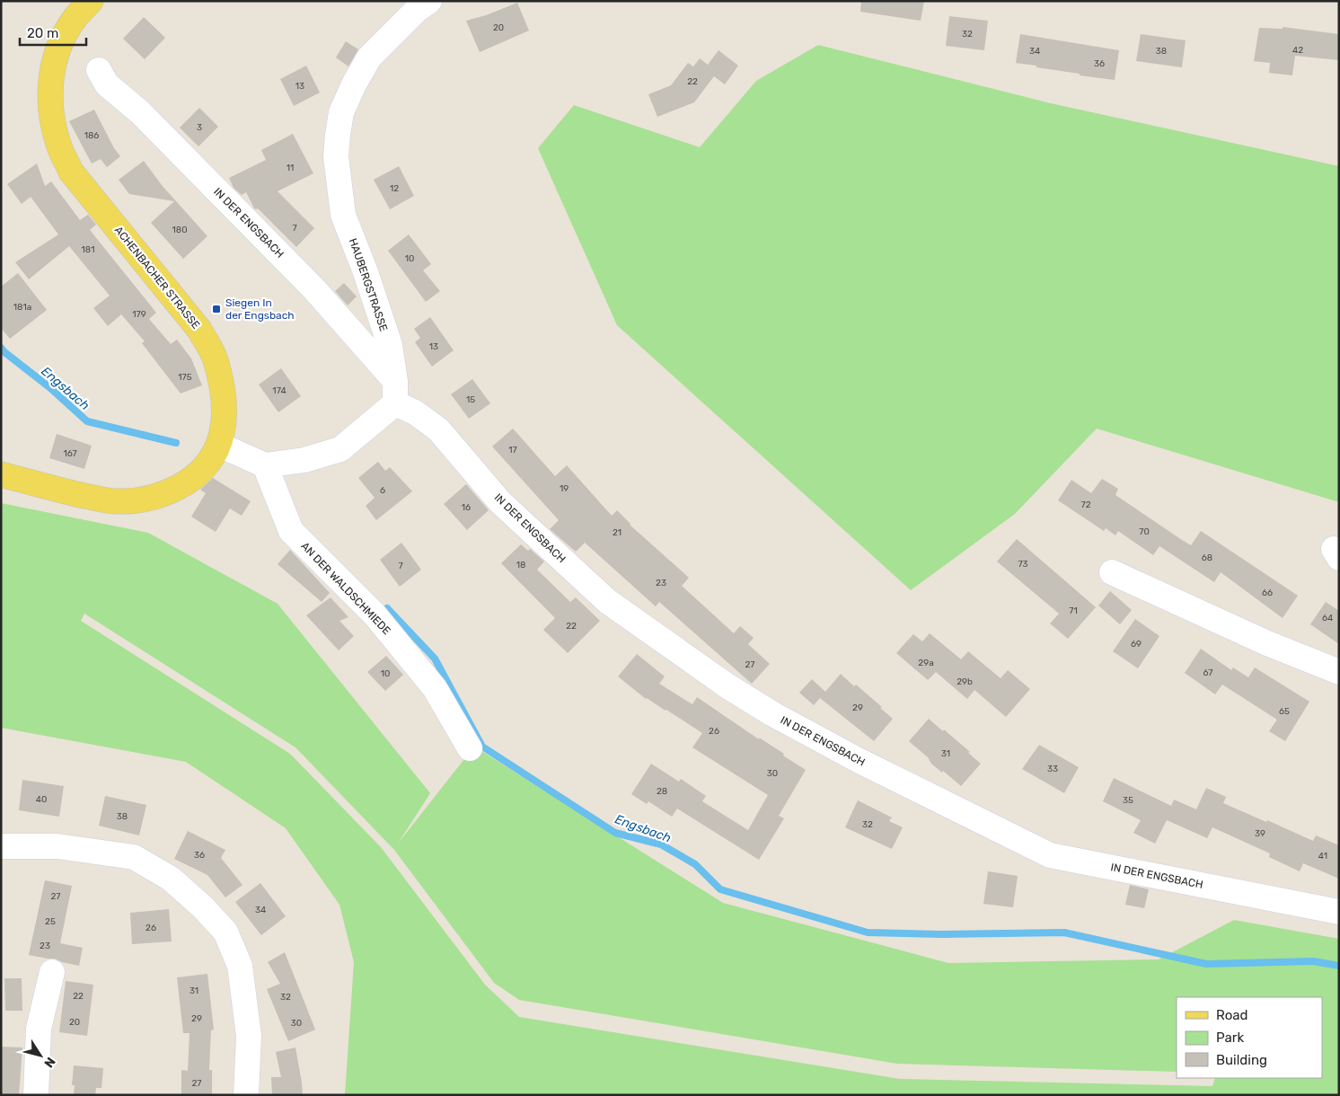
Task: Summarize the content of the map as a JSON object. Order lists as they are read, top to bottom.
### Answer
{
  "streets": {
    "main road": ["ACHENBACHER STRASSE"],
    "street": ["IN DER ENGSBACH", "HAUBERGSTRASSE", "AN DER WALDSCHMIEDE"]
  },
  "crossings": [
    ["IN DER ENGSBACH", "HAUBERGSTRASSE"]
  ],
  "water": ["Engsbach"],
  "places": {
    "transit": ["Siegen In der Engsbach"]
  },
  "house_numbers": [
    "20",
    "32",
    "42",
    "34",
    "38",
    "36",
    "22",
    "13",
    "3",
    "186",
    "11",
    "12",
    "7",
    "180",
    "181",
    "10",
    "181a",
    "179",
    "13",
    "175",
    "174",
    "15",
    "17",
    "167",
    "19",
    "6",
    "72",
    "16",
    "70",
    "21",
    "68",
    "73",
    "18",
    "7",
    "23",
    "66",
    "71",
    "64",
    "22",
    "69",
    "29a",
    "27",
    "67",
    "10",
    "29b",
    "29",
    "65",
    "26",
    "31",
    "33",
    "30",
    "28",
    "40",
    "35",
    "38",
    "32",
    "39",
    "36",
    "41",
    "27",
    "34",
    "25",
    "26",
    "23",
    "31",
    "22",
    "32",
    "29",
    "20",
    "30",
    "27"
  ],
  "legend": ["Road", "Park", "Building"],
  "scale_bar": "20 m",
  "north": "bottom right"
}
